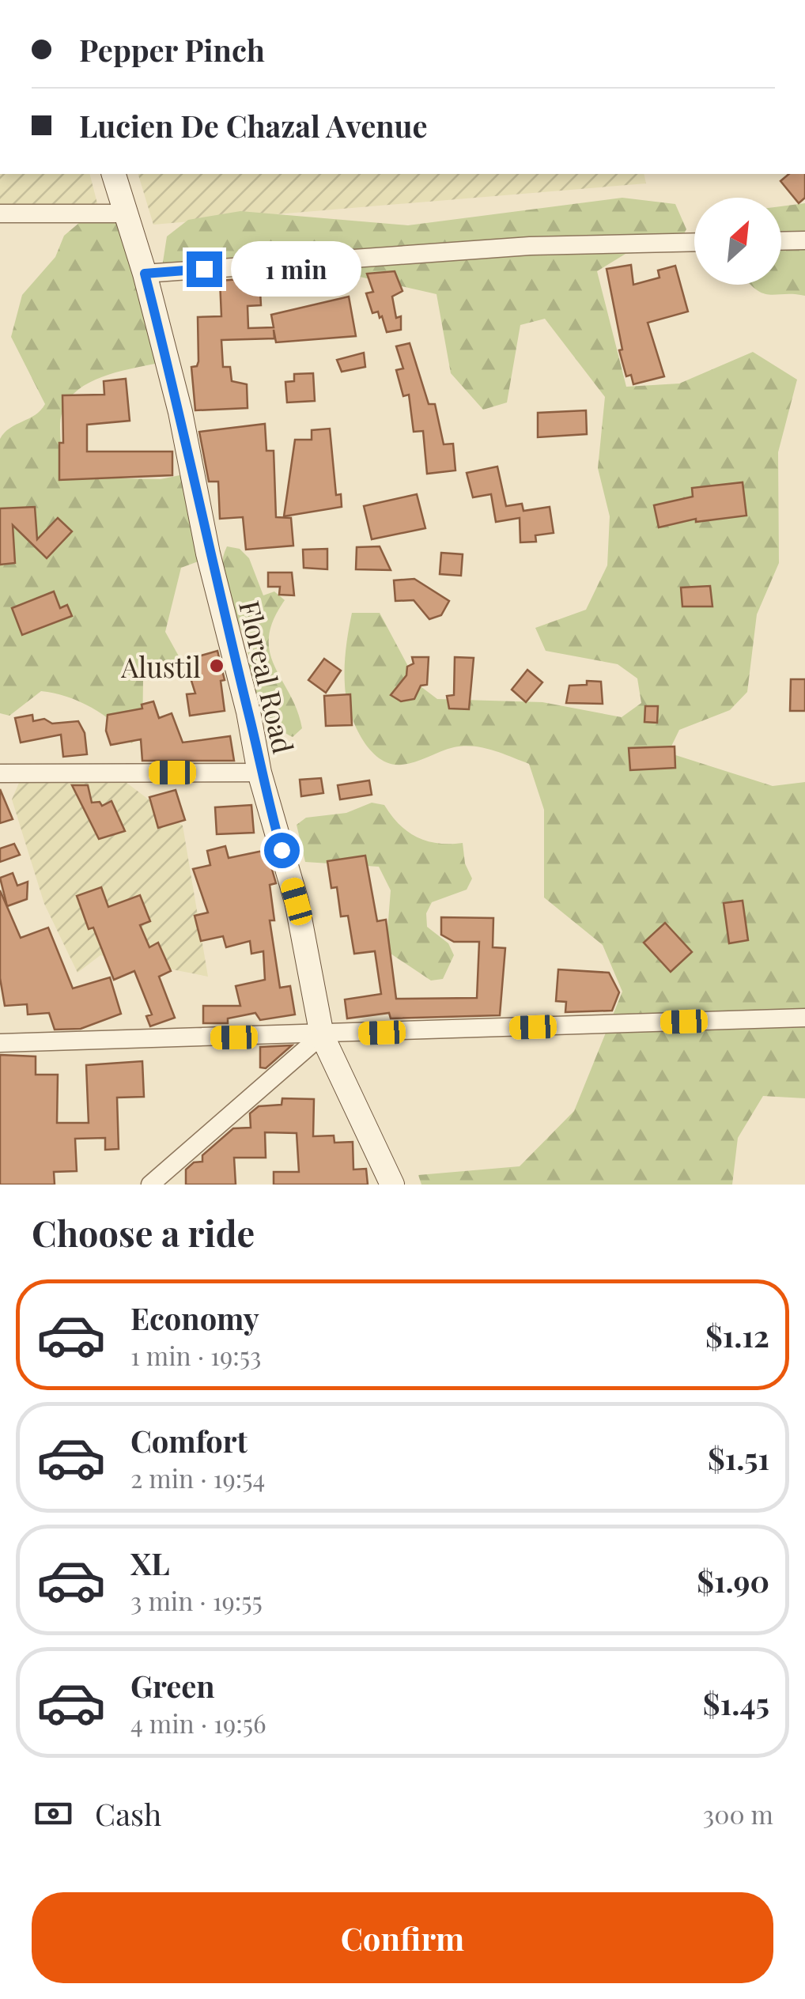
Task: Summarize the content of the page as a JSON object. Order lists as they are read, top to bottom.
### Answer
{
  "streets": {
    "main road": ["Floreal Road"]
  },
  "places": ["Alustil"],
  "north": "top right",
  "page": {
    "banner": ["Pepper Pinch", "Lucien De Chazal Avenue"],
    "bubble": "1 min",
    "heading": "Choose a ride",
    "list": [
      {
        "name": "Economy",
        "note": "1 min · 19:53",
        "value": "$1.12"
      },
      {
        "name": "Comfort",
        "note": "2 min · 19:54",
        "value": "$1.51"
      },
      {
        "name": "XL",
        "note": "3 min · 19:55",
        "value": "$1.90"
      },
      {
        "name": "Green",
        "note": "4 min · 19:56",
        "value": "$1.45"
      }
    ],
    "pay": ["Cash", "300 m"],
    "buttons": "Confirm"
  }
}
